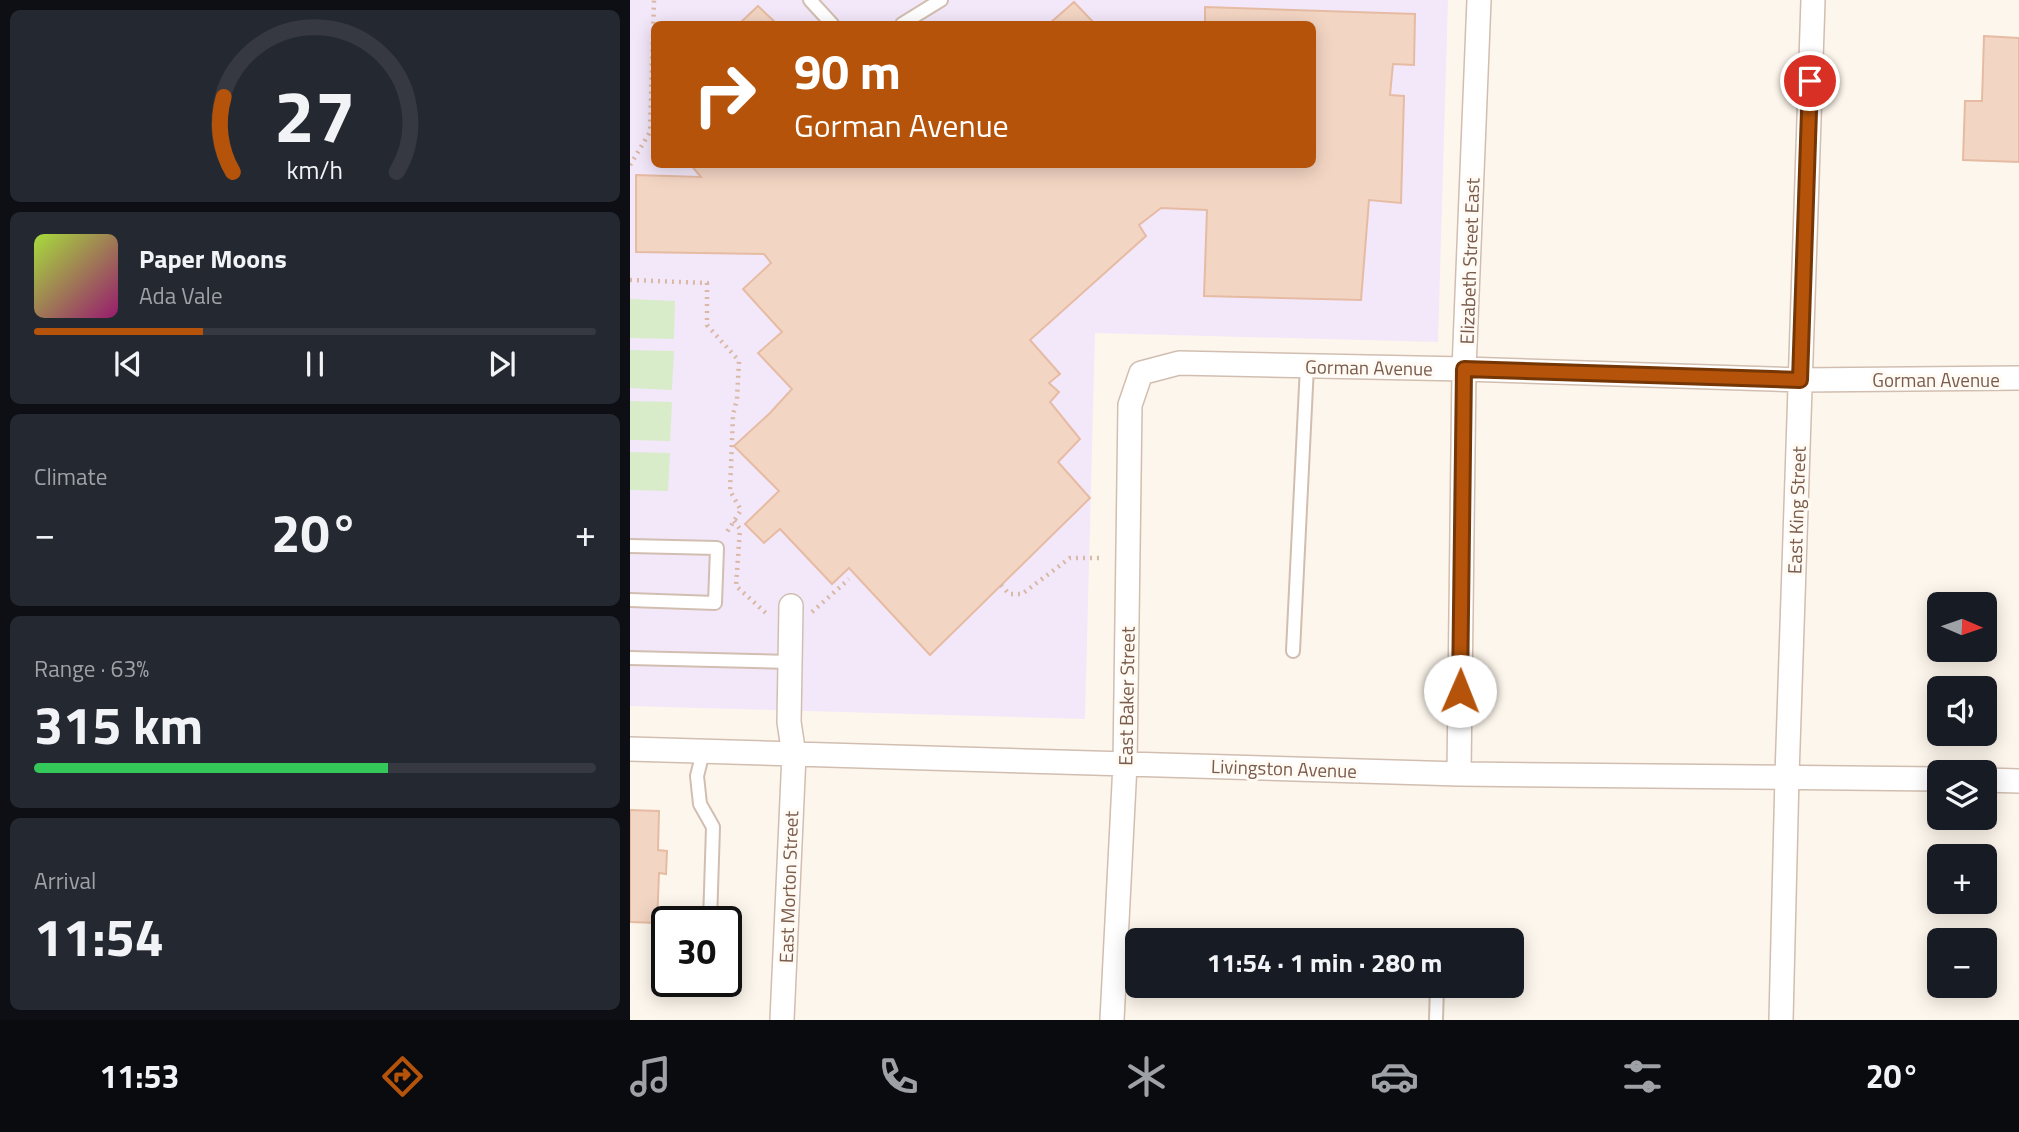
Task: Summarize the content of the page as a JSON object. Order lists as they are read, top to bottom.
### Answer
{
  "streets": {
    "street": [
      "Elizabeth Street East",
      "Gorman Avenue",
      "East King Street",
      "East Baker Street",
      "Livingston Avenue",
      "East Morton Street"
    ]
  },
  "crossings": [
    ["Elizabeth Street East", "Gorman Avenue"],
    ["Elizabeth Street East", "Livingston Avenue"],
    ["Gorman Avenue", "East King Street"],
    ["Gorman Avenue", "East Baker Street"],
    ["East King Street", "Livingston Avenue"],
    ["East Baker Street", "Livingston Avenue"],
    ["Livingston Avenue", "East Morton Street"]
  ],
  "north": "right",
  "page": {
    "turn": ["90 m", "Gorman Avenue"],
    "song": ["Paper Moons", "Ada Vale"],
    "tile": [
      "Climate",
      ["Range · 63%", "315 km"],
      ["Arrival", "11:54"]
    ],
    "heat": ["−", "20°", "+"],
    "map_buttons": ["+", "−"],
    "limit": "30",
    "trip": "11:54 · 1 min · 280 m",
    "tabs": ["11:53", "20°"],
    "gauge": ["27", "km/h"]
  }
}
